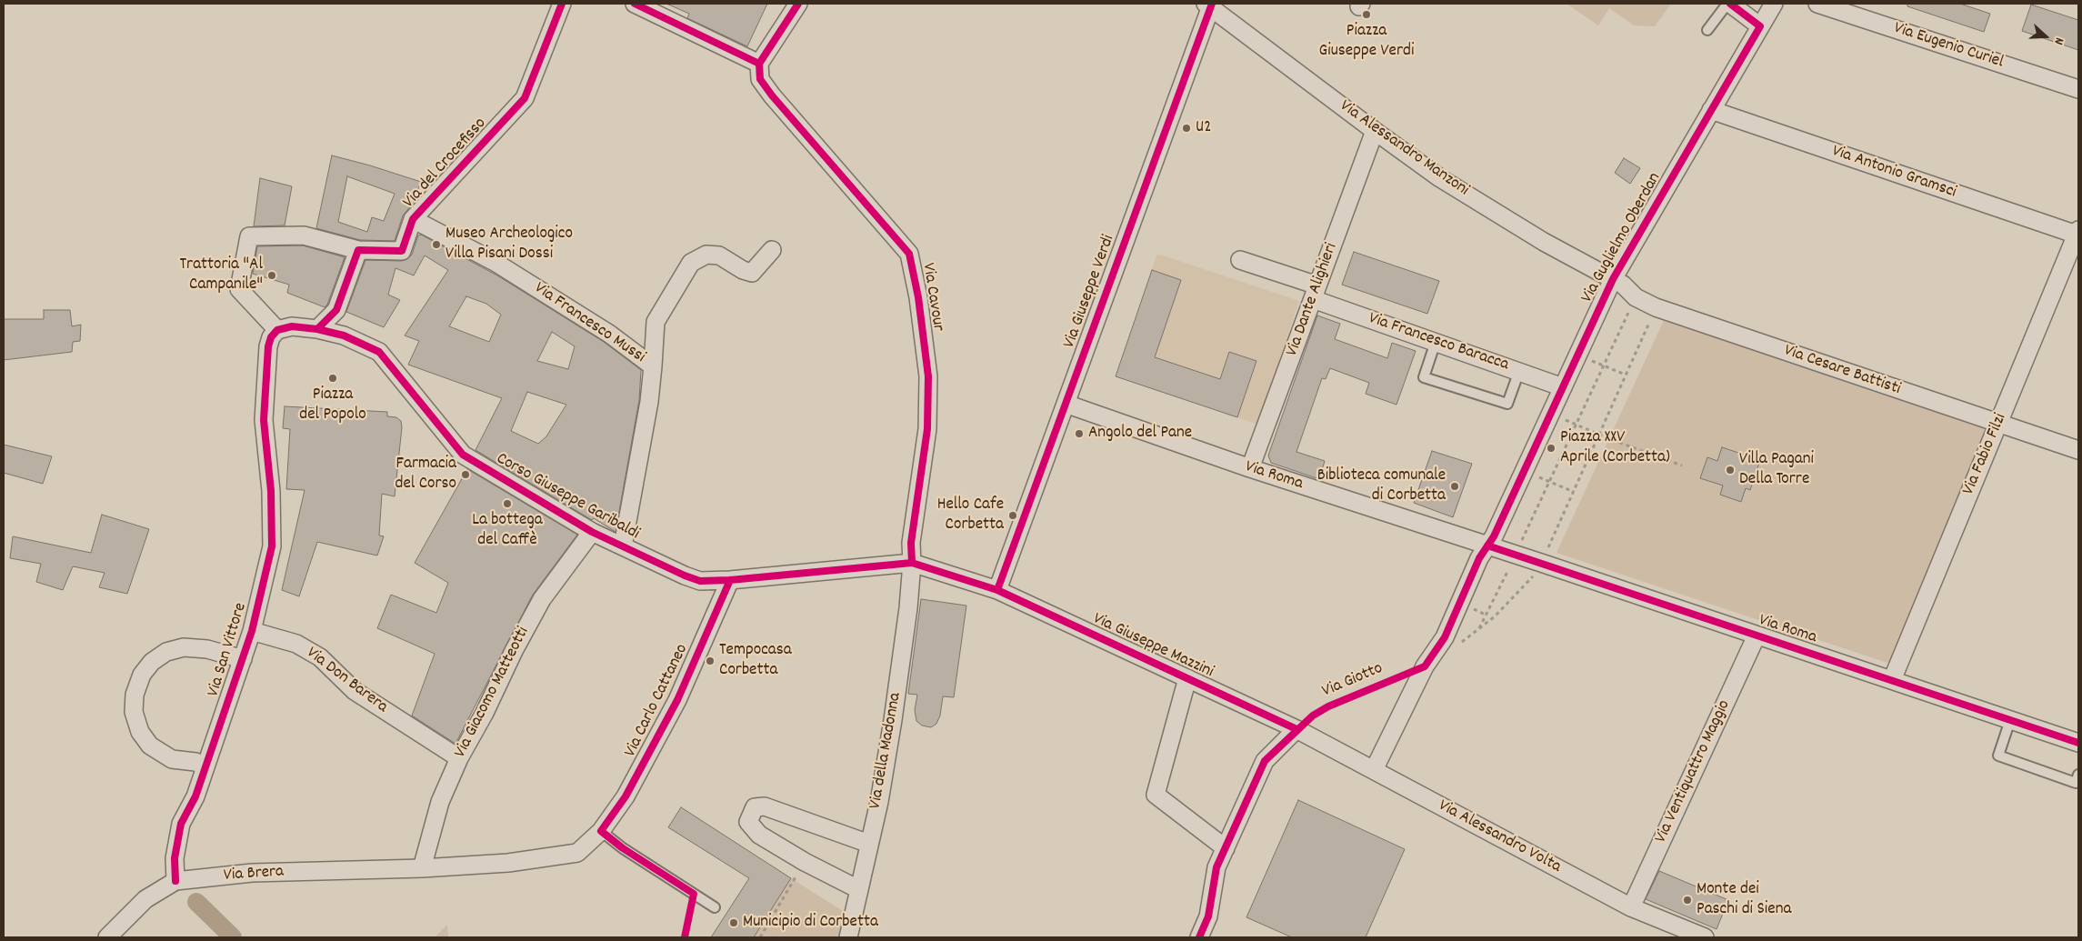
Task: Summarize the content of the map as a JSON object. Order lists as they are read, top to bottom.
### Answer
{
  "streets": {
    "street": [
      "Via Eugenio Curiel",
      "Via Alessandro Manzoni",
      "Via del Crocefisso",
      "Via Antonio Gramsci",
      "Via Guglielmo Oberdan",
      "Via Giuseppe Verdi",
      "Via Cavour",
      "Via Dante Alighieri",
      "Via Francesco Mussi",
      "Via Francesco Baracca",
      "Via Cesare Battisti",
      "Via Fabio Filzi",
      "Via Roma",
      "Corso Giuseppe Garibaldi",
      "Via Giuseppe Mazzini",
      "Via San Vittore",
      "Via Don Barera",
      "Via Giacomo Matteotti",
      "Via Carlo Cattaneo",
      "Via della Madonna",
      "Via Ventiquattro Maggio",
      "Via Alessandro Volta",
      "Via Brera"
    ],
    "cycle path": ["Via Giotto"]
  },
  "crossings": [
    ["Via Alessandro Manzoni", "Via Guglielmo Oberdan"],
    ["Via Alessandro Manzoni", "Via Giuseppe Verdi"],
    ["Via Alessandro Manzoni", "Via Dante Alighieri"],
    ["Via Alessandro Manzoni", "Via Cesare Battisti"],
    ["Via del Crocefisso", "Via Francesco Mussi"],
    ["Via Antonio Gramsci", "Via Guglielmo Oberdan"],
    ["Via Antonio Gramsci", "Via Fabio Filzi"],
    ["Via Guglielmo Oberdan", "Via Francesco Baracca"],
    ["Via Guglielmo Oberdan", "Via Cesare Battisti"],
    ["Via Guglielmo Oberdan", "Via Roma"],
    ["Via Guglielmo Oberdan", "Via Alessandro Volta"],
    ["Via Giuseppe Verdi", "Via Roma"],
    ["Via Giuseppe Verdi", "Via Giuseppe Mazzini"],
    ["Via Cavour", "Corso Giuseppe Garibaldi"],
    ["Via Cavour", "Via Giuseppe Mazzini"],
    ["Via Cavour", "Via della Madonna"],
    ["Via Dante Alighieri", "Via Francesco Baracca"],
    ["Via Dante Alighieri", "Via Roma"],
    ["Via Francesco Mussi", "Corso Giuseppe Garibaldi"],
    ["Via Cesare Battisti", "Via Fabio Filzi"],
    ["Via Fabio Filzi", "Via Roma"],
    ["Via Roma", "Via Ventiquattro Maggio"],
    ["Corso Giuseppe Garibaldi", "Via Giuseppe Mazzini"],
    ["Corso Giuseppe Garibaldi", "Via San Vittore"],
    ["Corso Giuseppe Garibaldi", "Via Giacomo Matteotti"],
    ["Corso Giuseppe Garibaldi", "Via Carlo Cattaneo"],
    ["Corso Giuseppe Garibaldi", "Via della Madonna"],
    ["Via Giuseppe Mazzini", "Via della Madonna"],
    ["Via Giuseppe Mazzini", "Via Alessandro Volta"],
    ["Via San Vittore", "Via Don Barera"],
    ["Via San Vittore", "Via Brera"],
    ["Via Don Barera", "Via Giacomo Matteotti"],
    ["Via Giacomo Matteotti", "Via Carlo Cattaneo"],
    ["Via Giacomo Matteotti", "Via Brera"],
    ["Via Carlo Cattaneo", "Via Brera"],
    ["Via Ventiquattro Maggio", "Via Alessandro Volta"]
  ],
  "places": [
    "Piazza Giuseppe Verdi",
    "U2",
    "Museo Archeologico Villa Pisani Dossi",
    "Trattoria \"Al Campanile\"",
    "Piazza del Popolo",
    "Angolo del Pane",
    "Piazza XXV Aprile (Corbetta)",
    "Villa Pagani Della Torre",
    "Farmacia del Corso",
    "Biblioteca comunale di Corbetta",
    "La bottega del Caffè",
    "Hello Cafe Corbetta",
    "Tempocasa Corbetta",
    "Monte dei Paschi di Siena",
    "Municipio di Corbetta"
  ],
  "north": "right"
}
